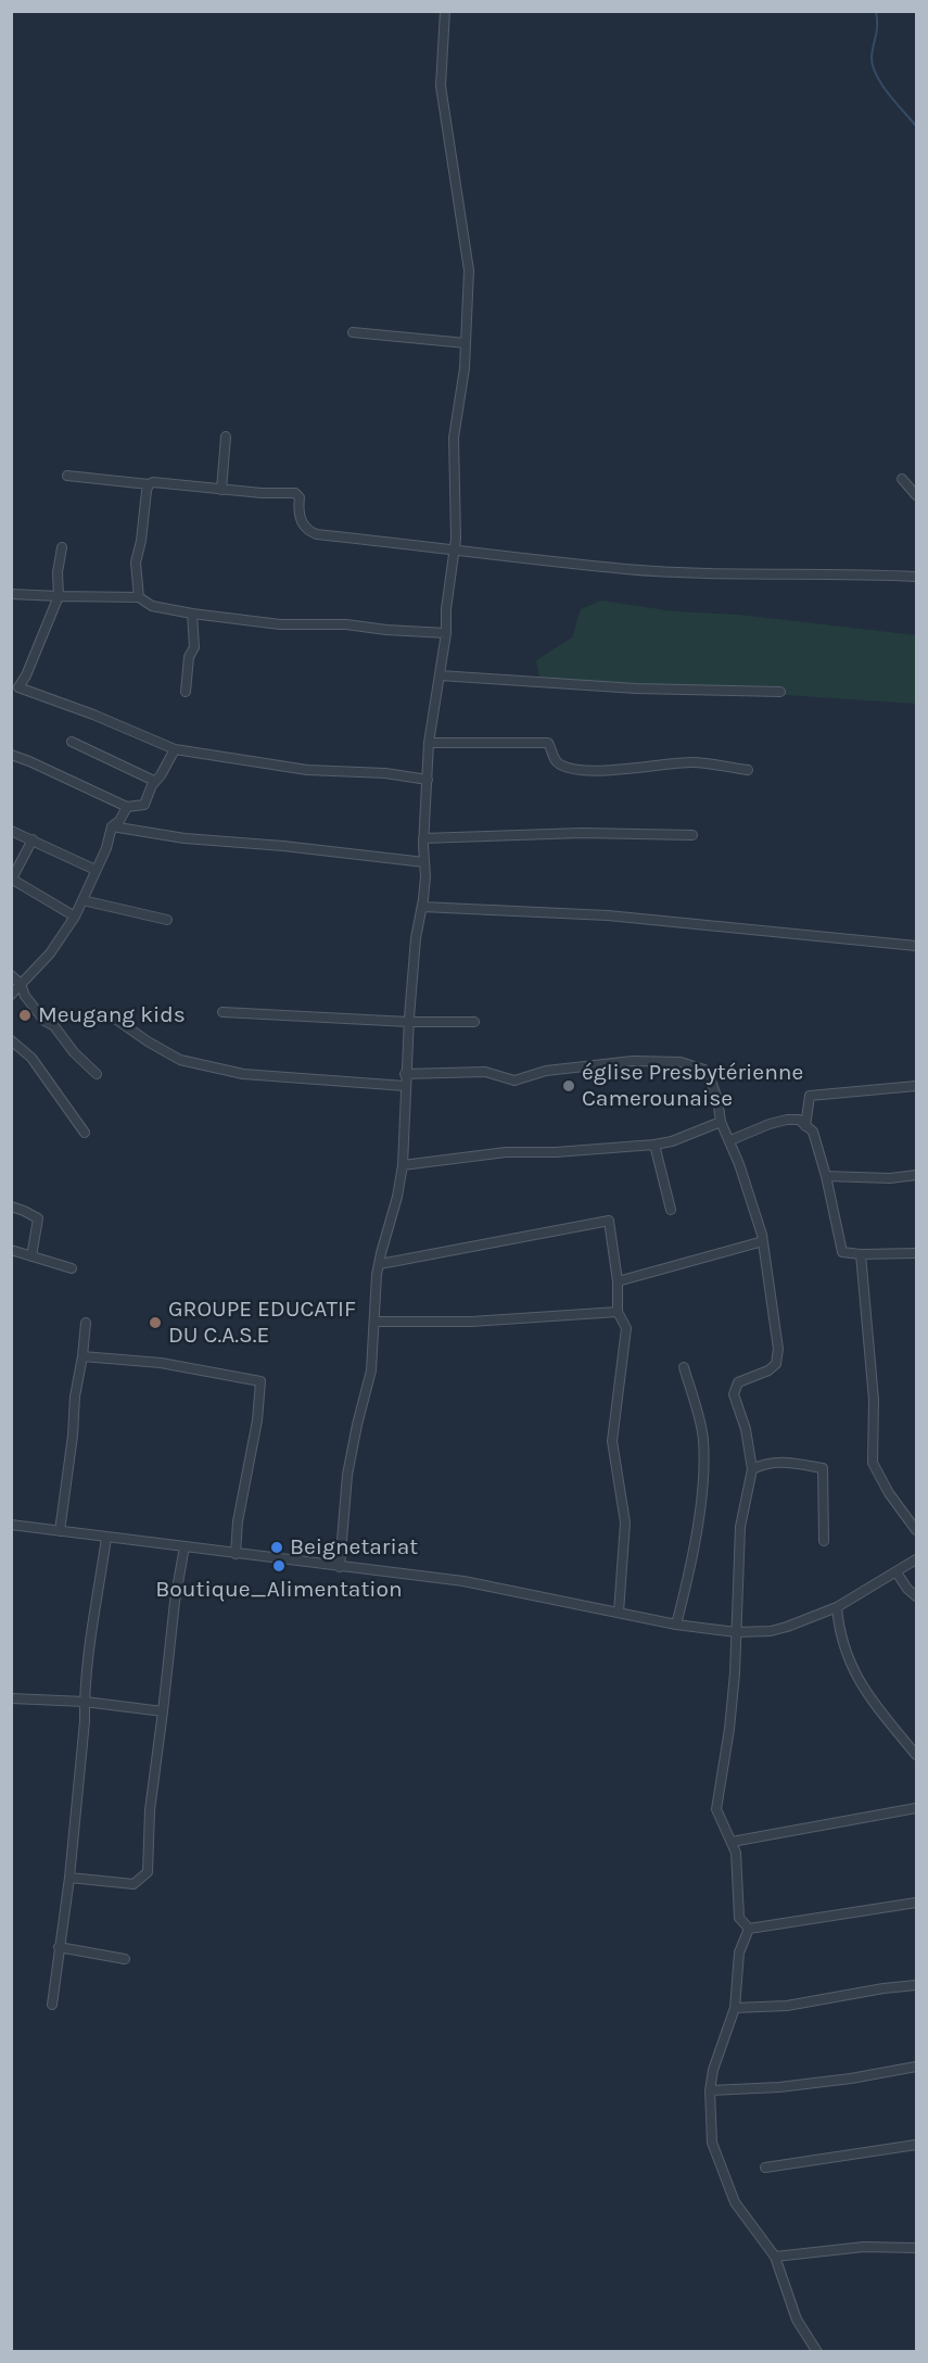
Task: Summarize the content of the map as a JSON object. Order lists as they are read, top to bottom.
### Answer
{
  "places": [
    "Meugang kids",
    "église Presbytérienne Camerounaise",
    "GROUPE EDUCATIF DU C.A.S.E",
    "Beignetariat",
    "Boutique_Alimentation"
  ]
}
